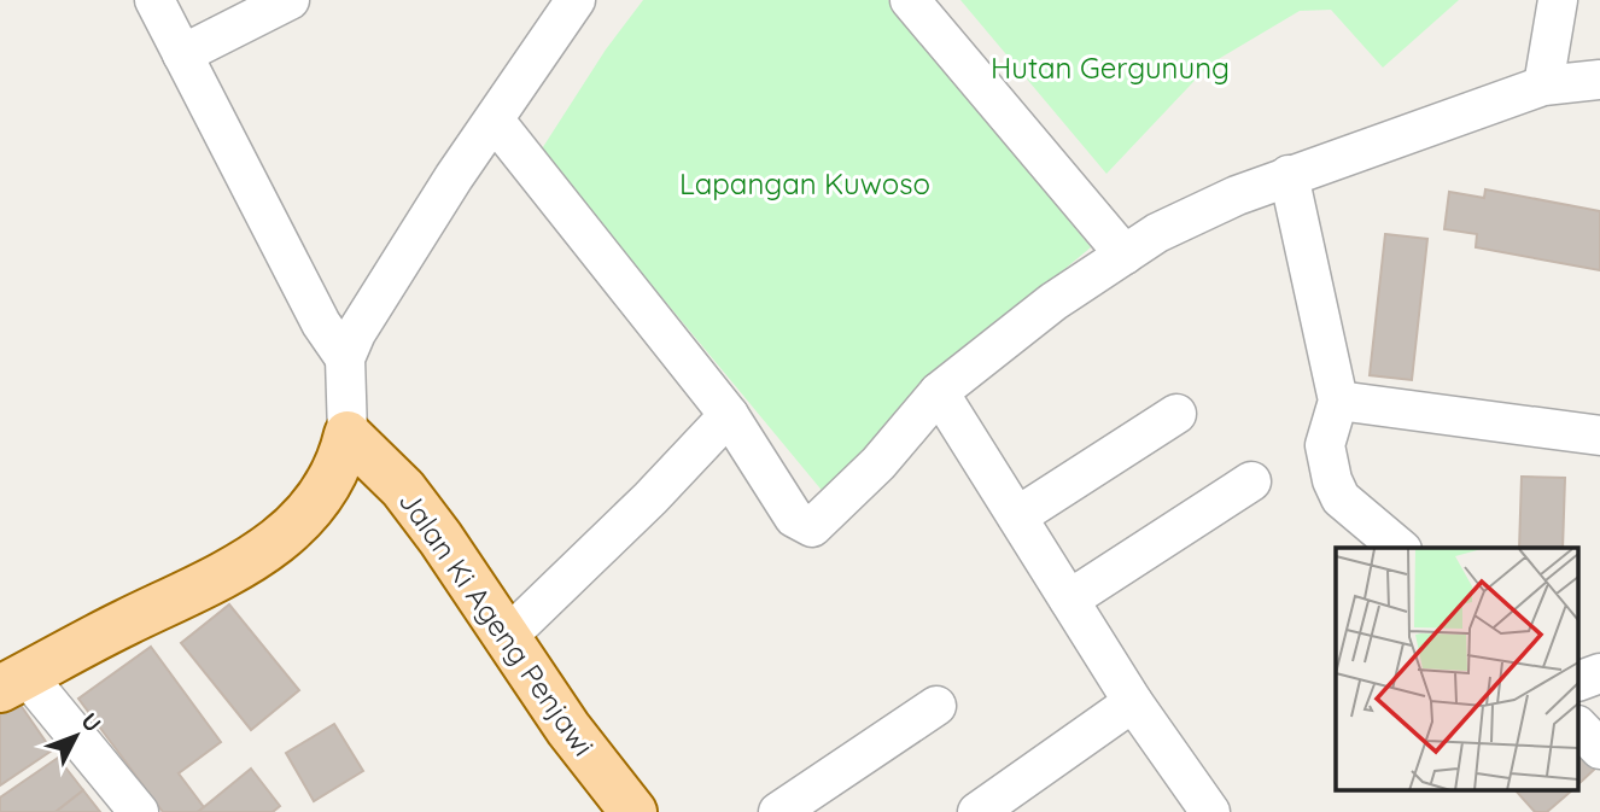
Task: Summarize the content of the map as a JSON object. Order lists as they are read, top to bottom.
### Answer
{
  "streets": {
    "main road": ["Jalan Ki Ageng Penjawi"]
  },
  "parks": ["Hutan Gergunung", "Lapangan Kuwoso"],
  "north": "top right"
}
